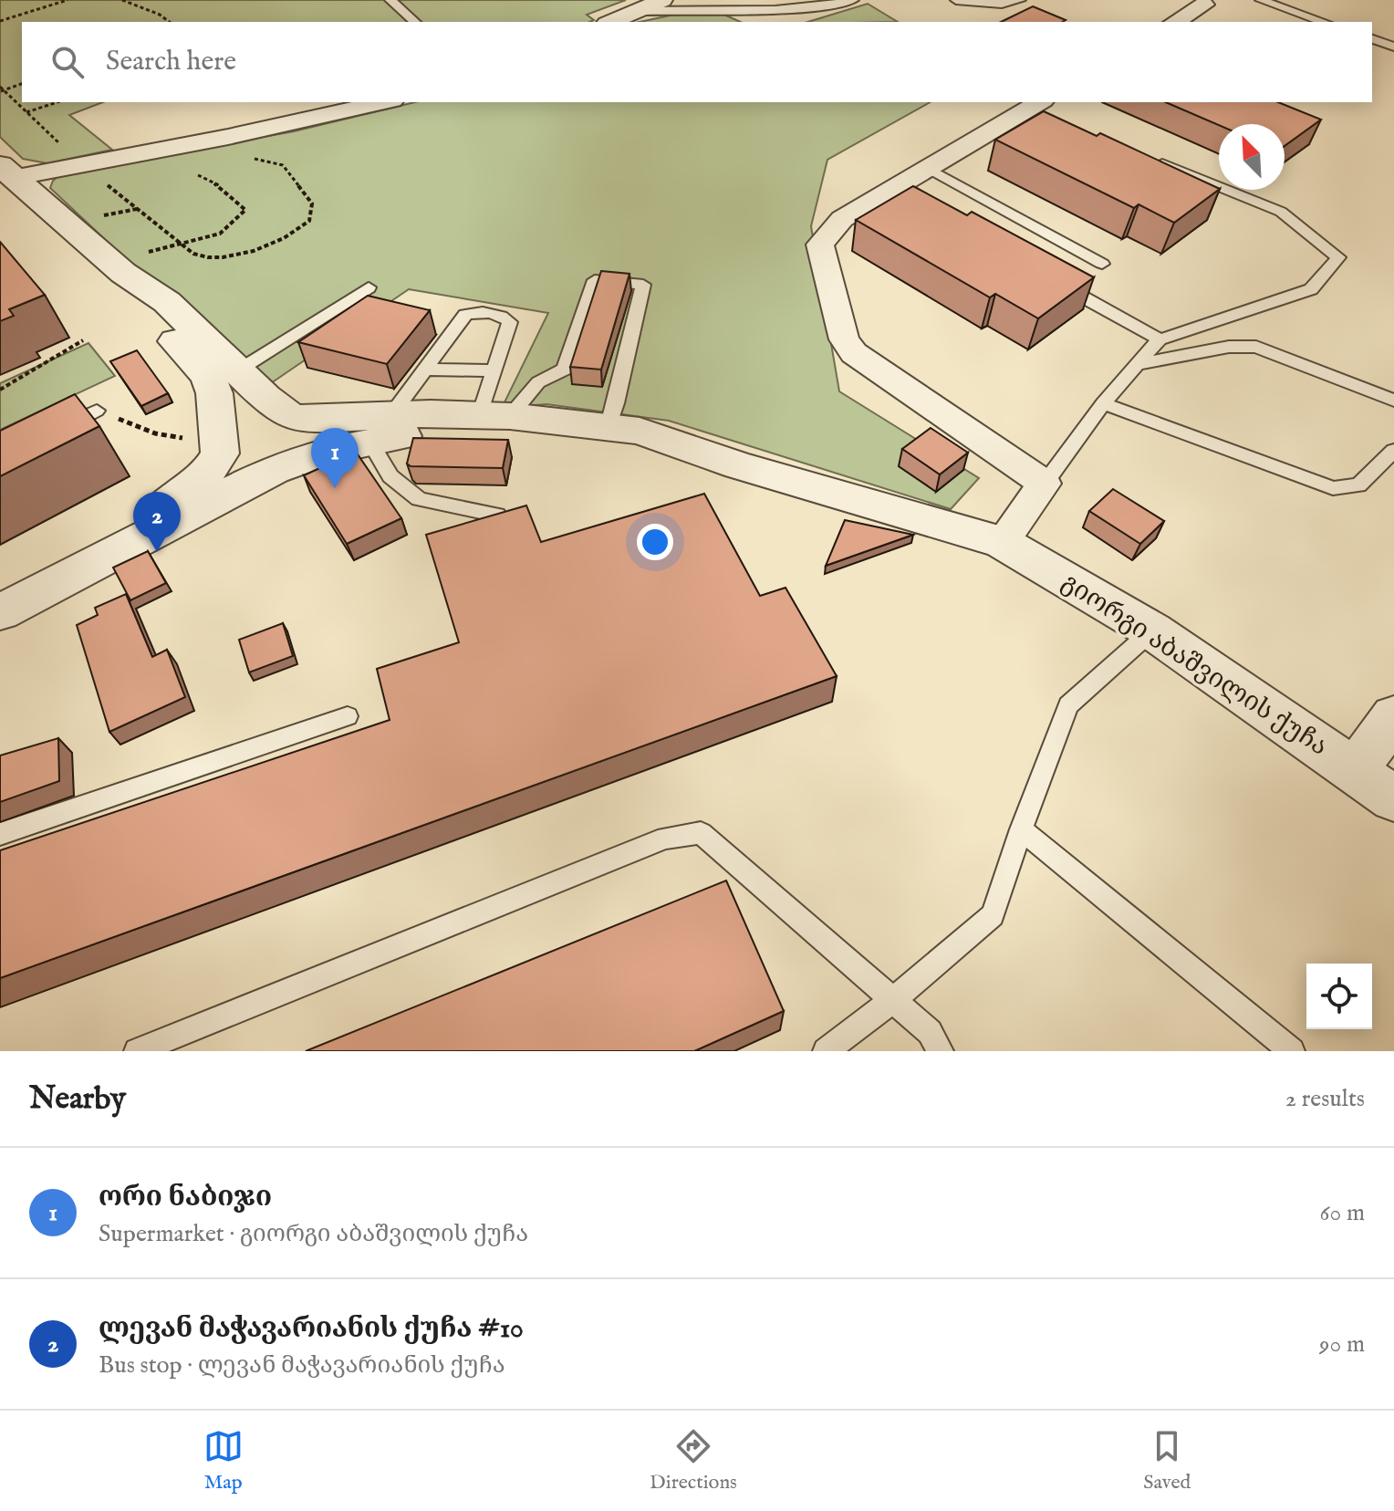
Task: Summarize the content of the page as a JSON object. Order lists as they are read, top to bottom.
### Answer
{
  "streets": {
    "street": ["გიორგი აბაშვილის ქუჩა"]
  },
  "north": "top left",
  "page": {
    "search": "Search here",
    "pins": ["1", "2"],
    "heading": ["Nearby", "2 results"],
    "list": [
      {
        "mark": "1",
        "name": "ორი ნაბიჯი",
        "note": "Supermarket · გიორგი აბაშვილის ქუჩა",
        "value": "60 m"
      },
      {
        "mark": "2",
        "name": "ლევან მაჭავარიანის ქუჩა #10",
        "note": "Bus stop · ლევან მაჭავარიანის ქუჩა",
        "value": "90 m"
      }
    ],
    "nav": ["Map", "Directions", "Saved"]
  }
}
